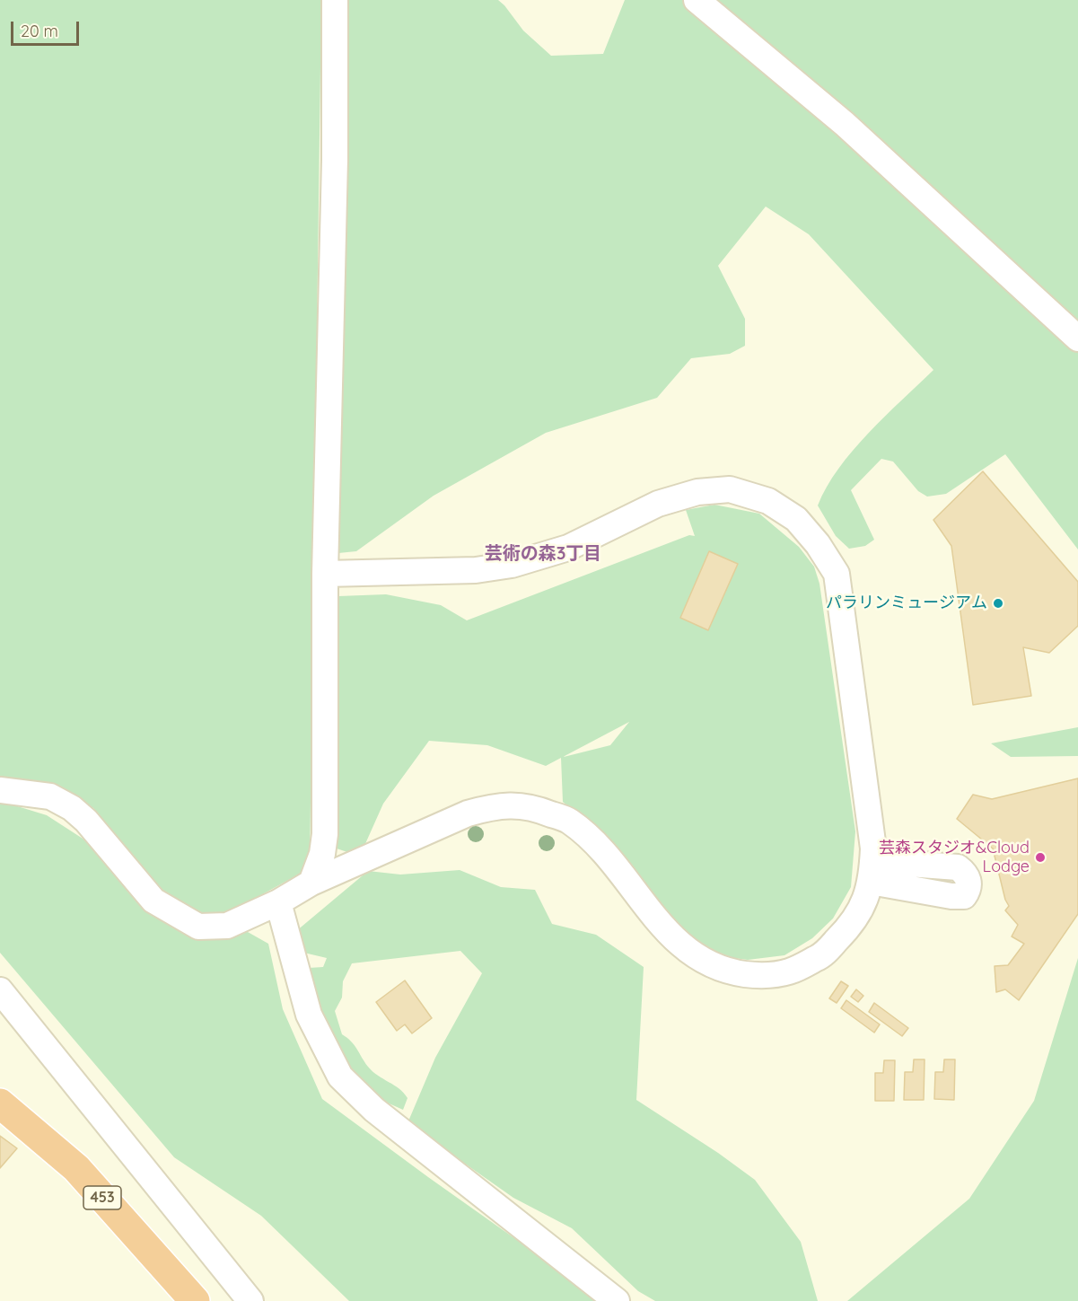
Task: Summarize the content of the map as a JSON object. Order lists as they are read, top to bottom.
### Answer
{
  "streets": {
    "highway": ["453"]
  },
  "districts": ["芸術の森3丁目"],
  "places": ["パラリンミュージアム", "芸森スタジオ&Cloud Lodge"],
  "scale_bar": "20 m"
}
